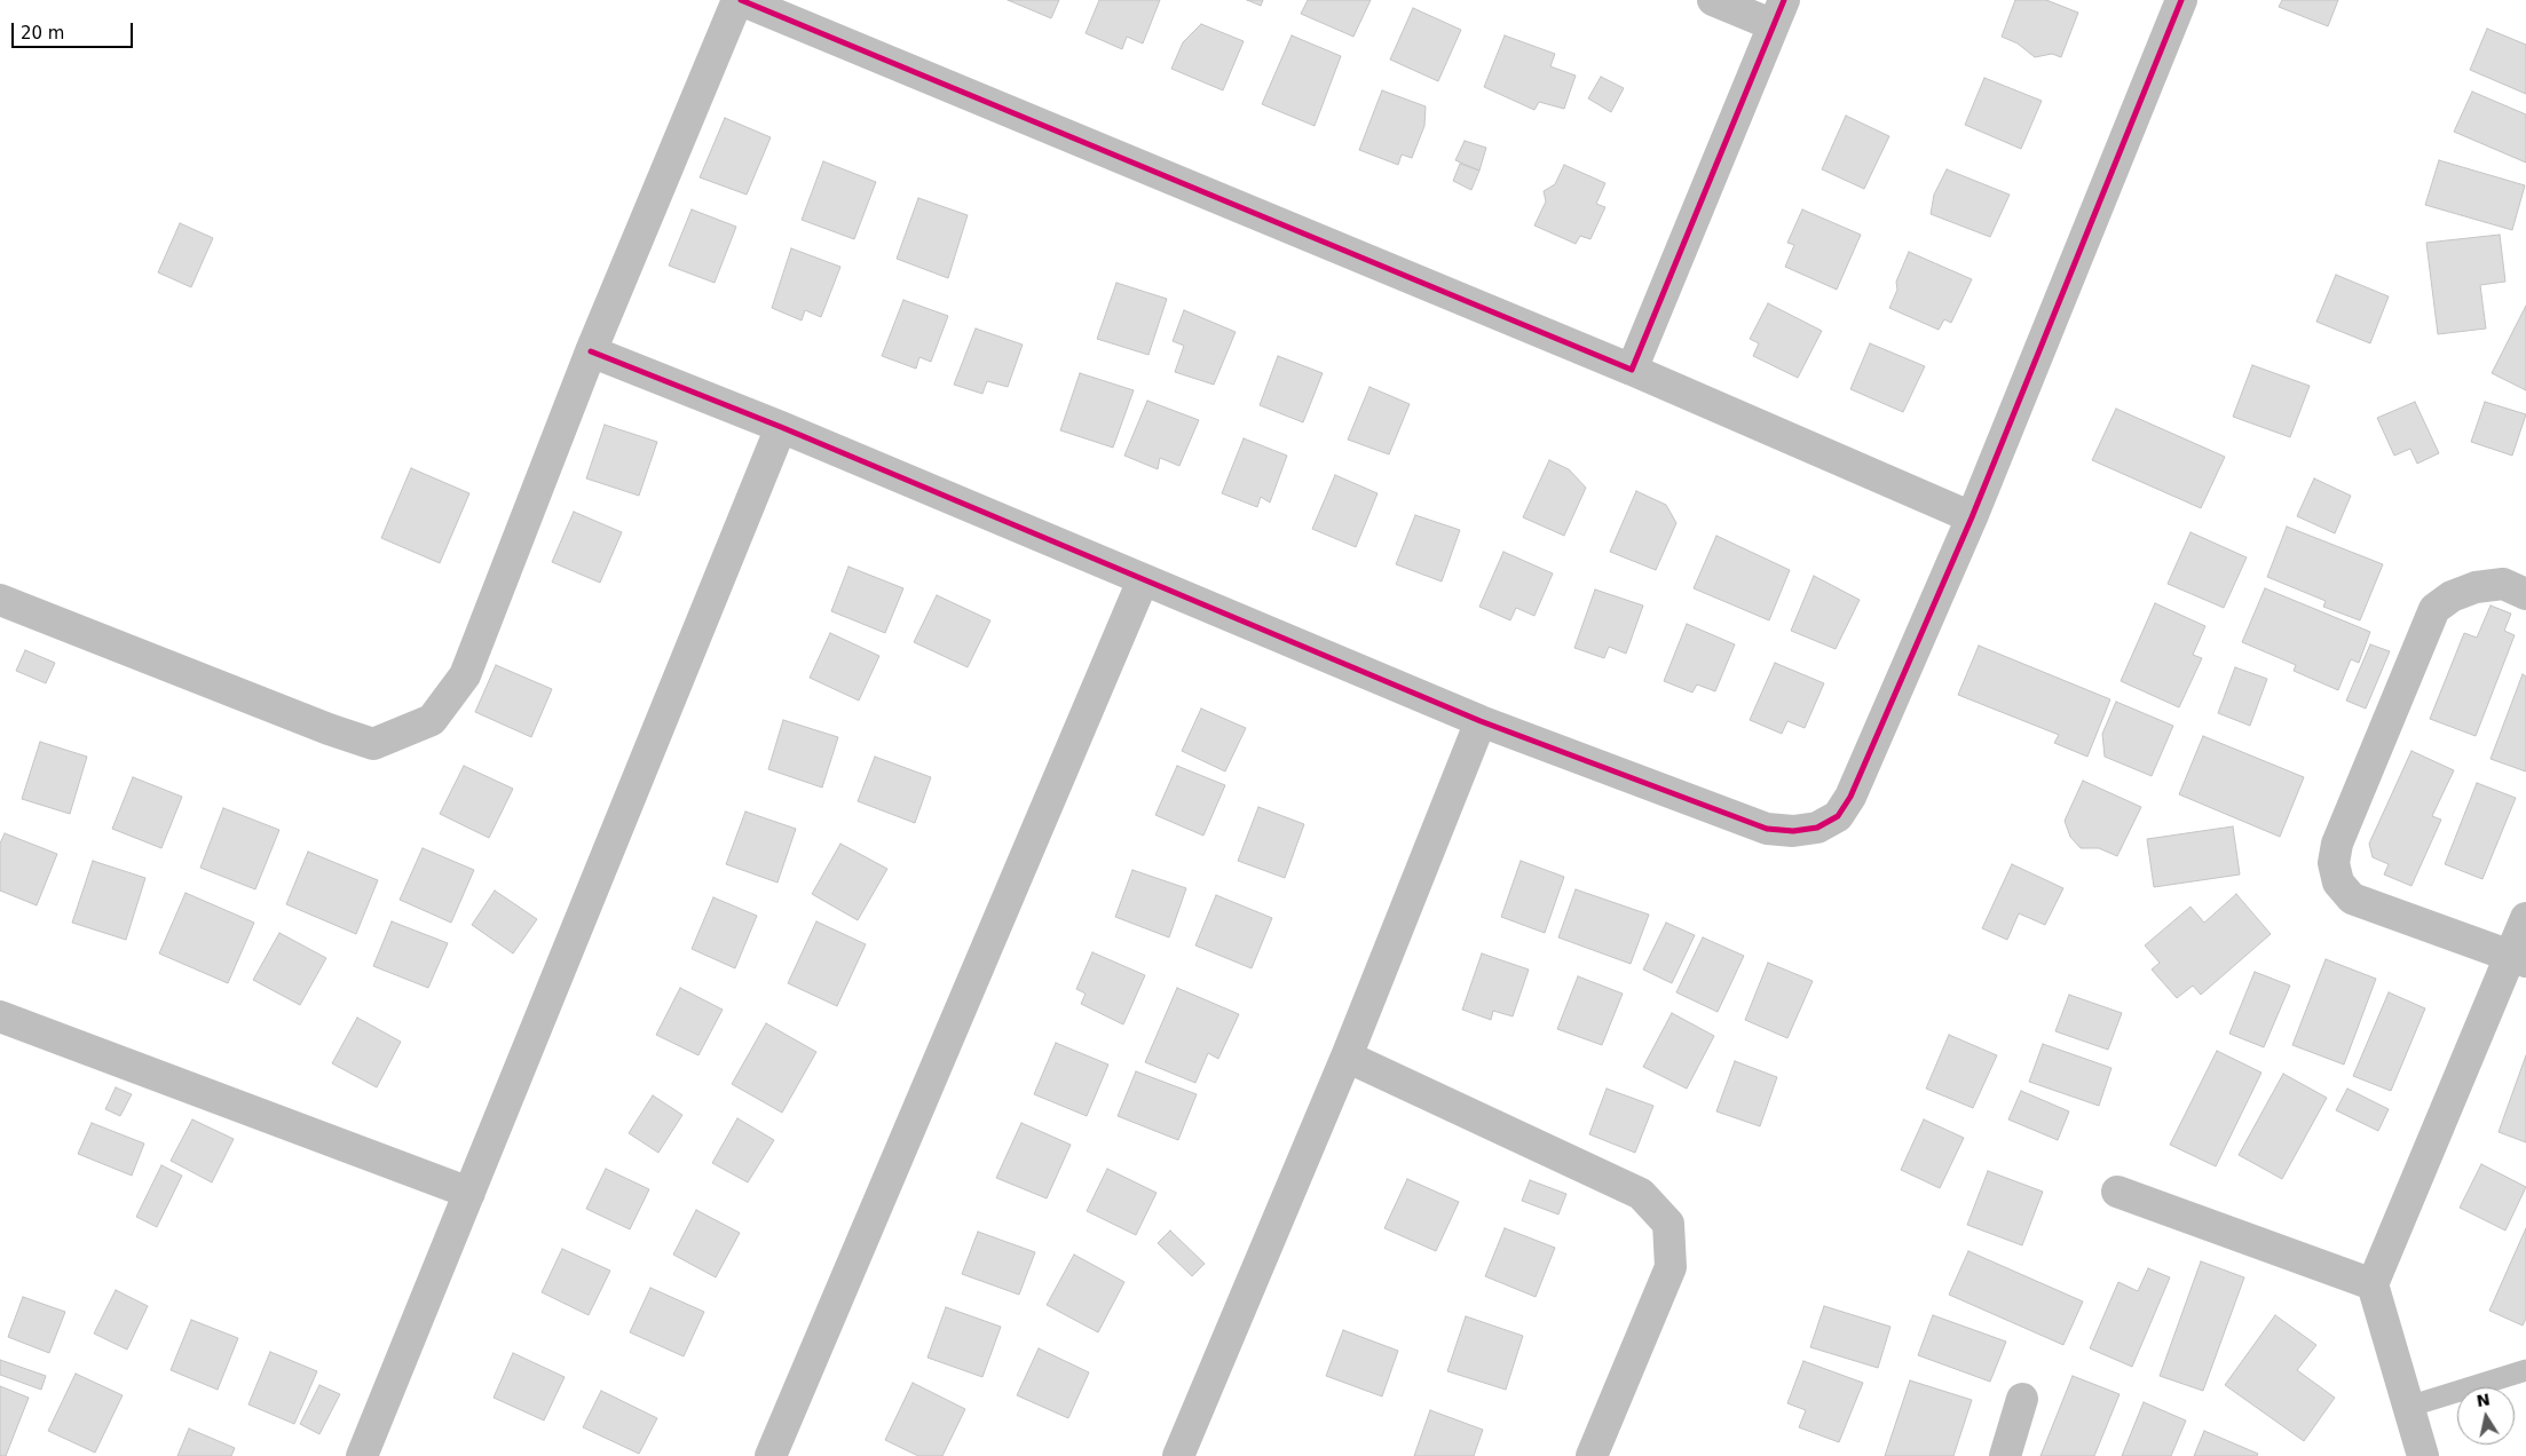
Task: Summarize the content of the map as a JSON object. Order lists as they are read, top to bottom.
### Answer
{
  "scale_bar": "20 m",
  "north": "top"
}
